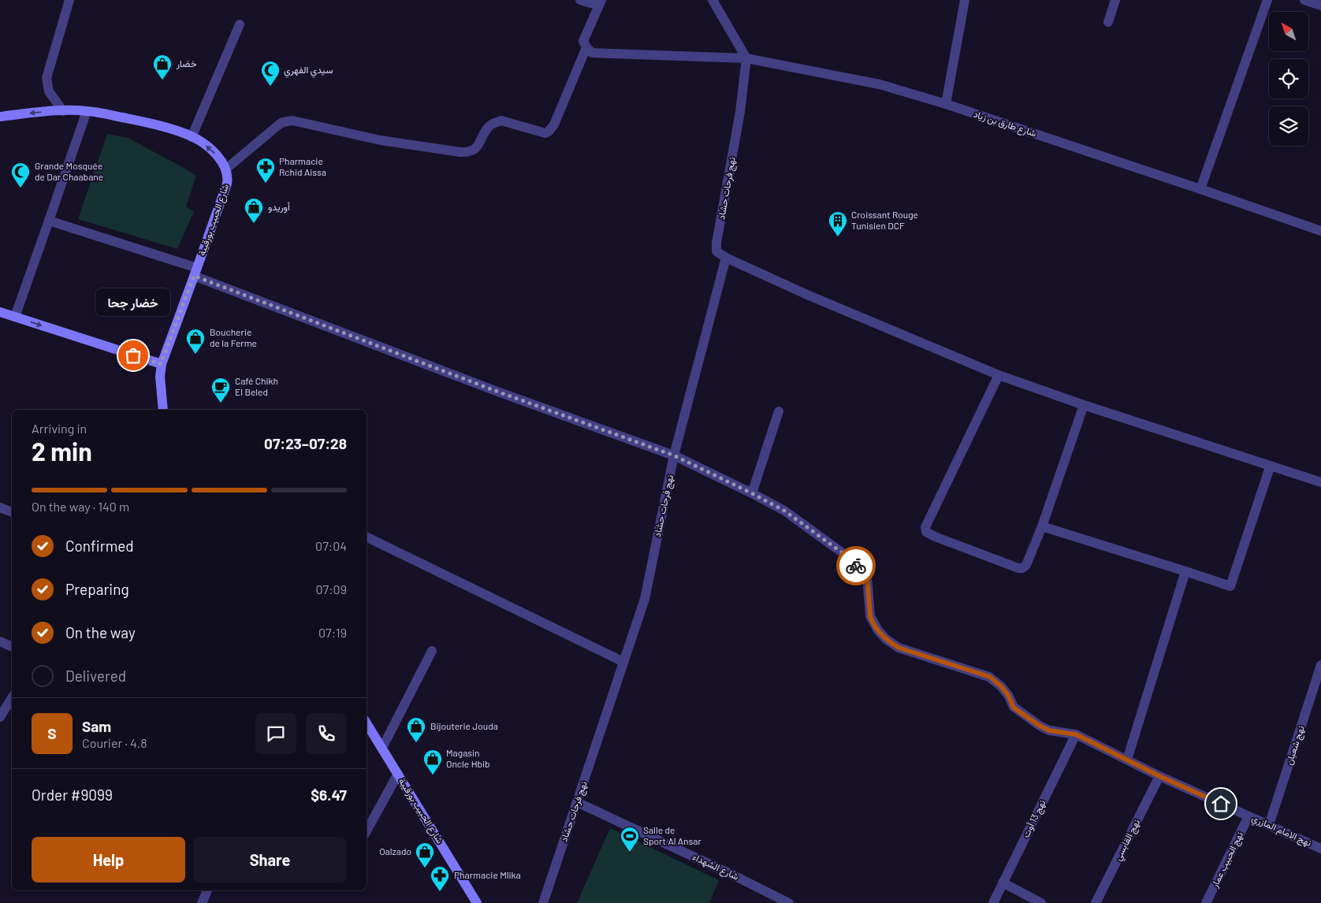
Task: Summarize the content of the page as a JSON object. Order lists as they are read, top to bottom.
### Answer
{
  "streets": {
    "main road": ["شارع الحبيب بورقيبة"],
    "street": [
      "شارع طارق بن زياد",
      "نهج فرحات حشاد",
      "نهج شعبان",
      "نهج 13 أوت",
      "نهج الامام المازري",
      "نهج القابسي",
      "نهج الحبيب عمار",
      "شارع الشهداء"
    ]
  },
  "crossings": [
    ["شارع طارق بن زياد", "نهج فرحات حشاد"],
    ["نهج فرحات حشاد", "شارع الشهداء"],
    ["نهج شعبان", "نهج الامام المازري"],
    ["نهج 13 أوت", "نهج الامام المازري"],
    ["نهج الامام المازري", "نهج القابسي"],
    ["نهج الامام المازري", "نهج الحبيب عمار"]
  ],
  "places": {
    "shop": [
      "خضار",
      "أوريدو",
      "Boucherie de la Ferme",
      "Bijouterie Jouda",
      "Magasin Oncle Hbib",
      "Oalzado"
    ],
    "mosque": ["سيدي الفهري", "Grande Mosquée de Dar Chaabane"],
    "pharmacy": ["Pharmacie Rchid Aissa", "Pharmacie Mlika"],
    "building": ["Croissant Rouge Tunisien DCF"],
    "other": ["خضار جحا"],
    "cafe": ["Café Chikh El Beled"],
    "sports": ["Salle de Sport Al Ansar"]
  },
  "north": "top left",
  "page": {
    "bubble": "خضار جحا",
    "heading": ["2 min", "Arriving in", "07:23–07:28"],
    "panel": [
      "Sam",
      "Courier · 4.8",
      "Order #9099",
      "$6.47"
    ],
    "bar": "On the way · 140 m",
    "list": [
      ["Confirmed", "07:04"],
      ["Preparing", "07:09"],
      ["On the way", "07:19"],
      "Delivered"
    ],
    "round": "S",
    "buttons": ["Help", "Share"]
  }
}
